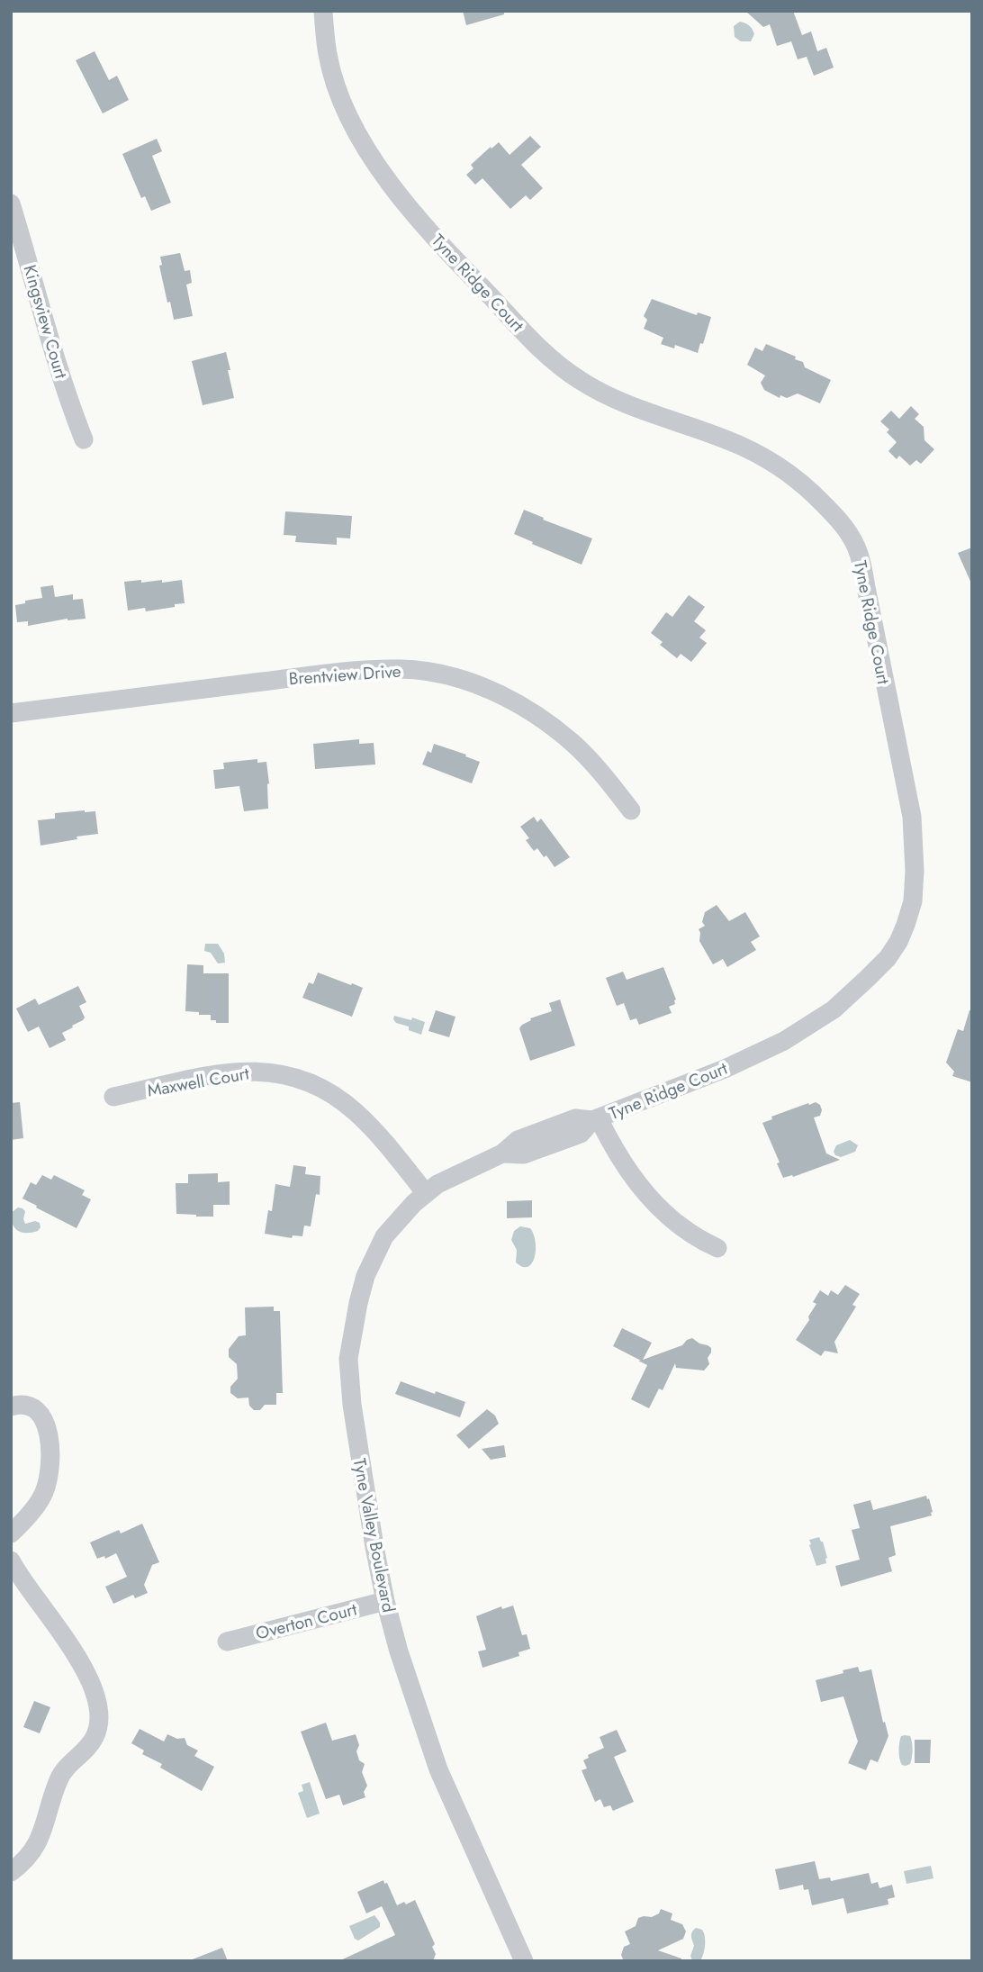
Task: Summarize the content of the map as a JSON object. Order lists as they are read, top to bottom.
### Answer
{
  "streets": {
    "street": [
      "Tyne Ridge Court",
      "Kingsview Court",
      "Brentview Drive",
      "Maxwell Court",
      "Tyne Valley Boulevard",
      "Overton Court"
    ]
  },
  "crossings": [
    ["Tyne Ridge Court", "Tyne Valley Boulevard"],
    ["Maxwell Court", "Tyne Valley Boulevard"],
    ["Tyne Valley Boulevard", "Overton Court"]
  ]
}
